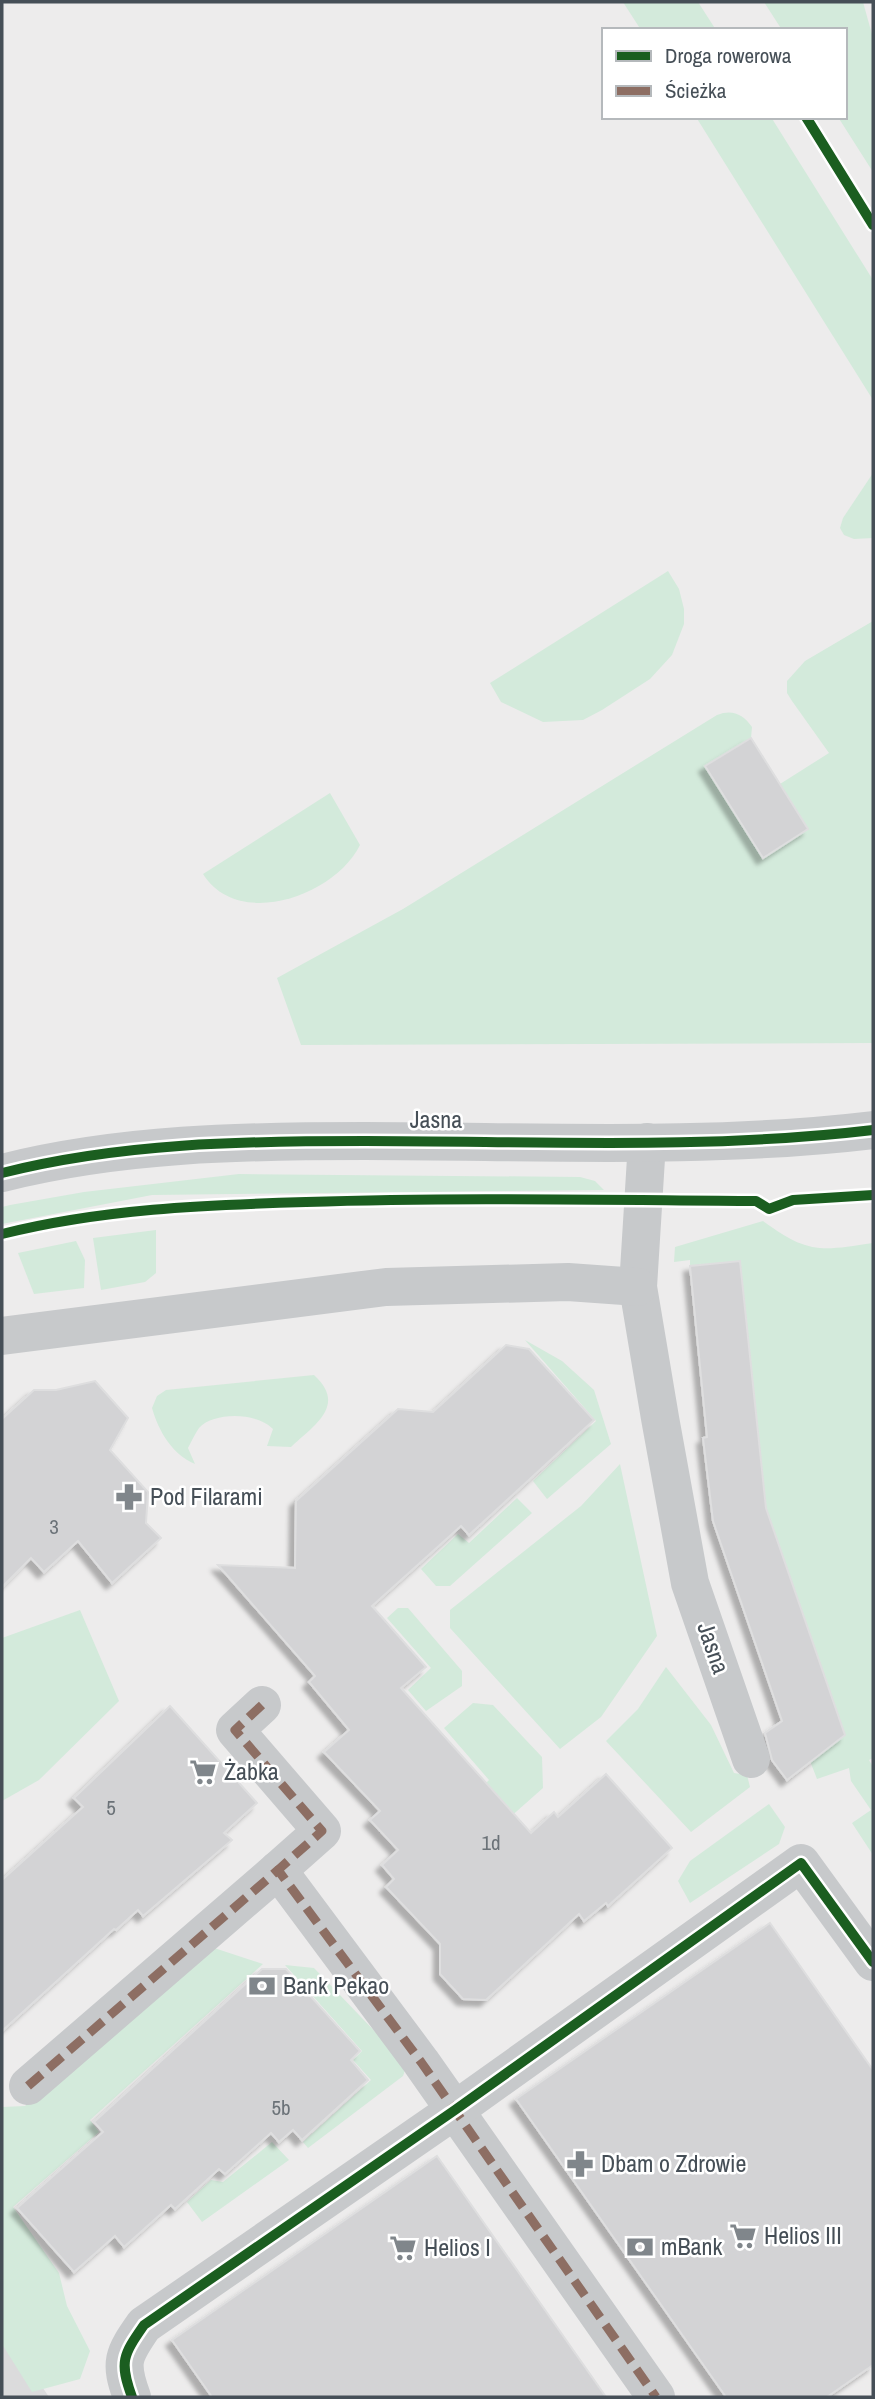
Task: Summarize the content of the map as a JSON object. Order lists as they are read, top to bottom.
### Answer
{
  "streets": {
    "street": ["Jasna"]
  },
  "places": {
    "pharmacy": ["Pod Filarami", "Dbam o Zdrowie"],
    "supermarket": ["Żabka", "Helios III", "Helios I"],
    "bank": ["Bank Pekao", "mBank"]
  },
  "house_numbers": [
    "3",
    "5",
    "1d",
    "5b"
  ],
  "legend": ["Droga rowerowa", "Ścieżka"]
}
